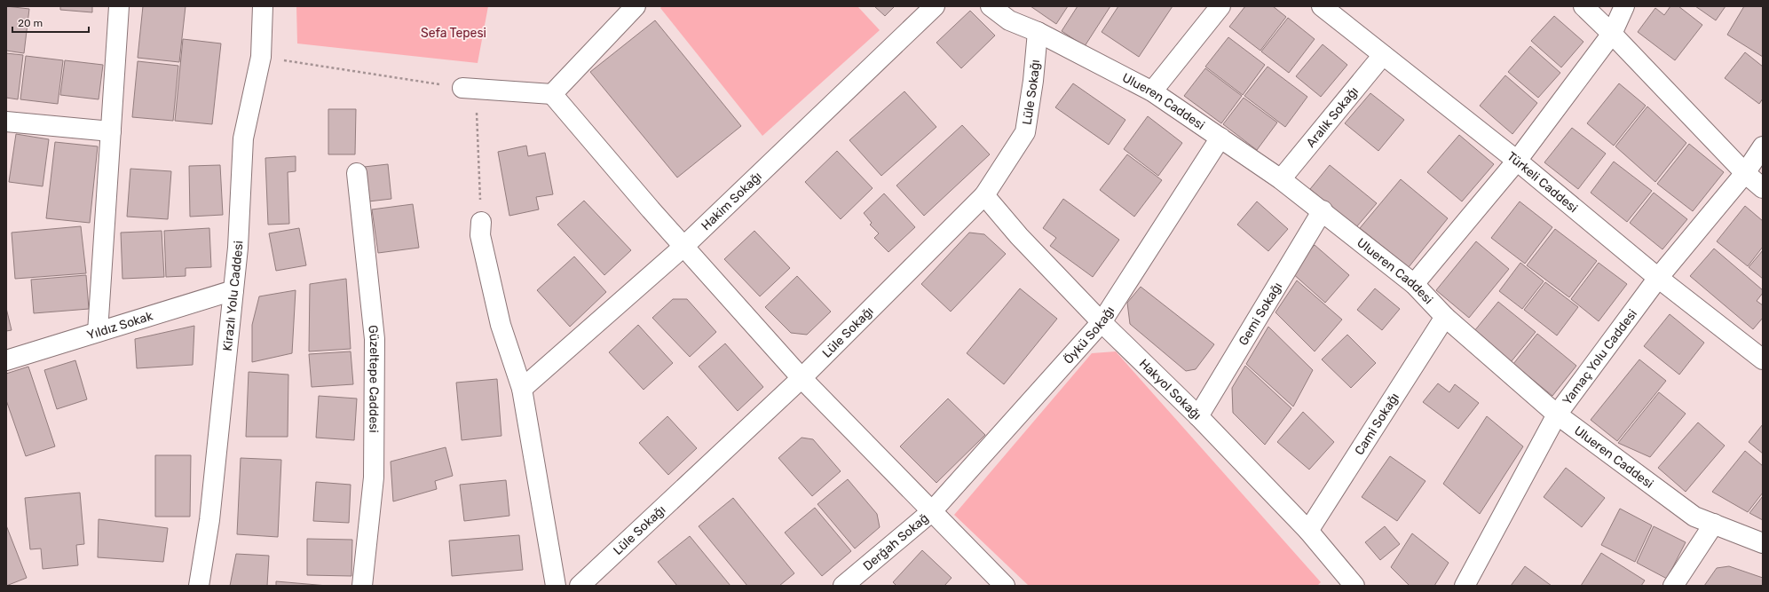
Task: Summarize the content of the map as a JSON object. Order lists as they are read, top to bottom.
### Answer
{
  "streets": {
    "street": [
      "Lüle Sokağı",
      "Ulueren Caddesi",
      "Aralık Sokağı",
      "Türkeli Caddesi",
      "Hakim Sokağı",
      "Kirazlı Yolu Caddesi",
      "Gemi Sokağı",
      "Yıldız Sokak",
      "Öykü Sokağı",
      "Yamaç Yolu Caddesi",
      "Güzeltepe Caddesi",
      "Hakyol Sokağı",
      "Cami Sokağı",
      "Derğah Sokağ"
    ]
  },
  "crossings": [
    ["Lüle Sokağı", "Ulueren Caddesi"],
    ["Lüle Sokağı", "Hakyol Sokağı"],
    ["Ulueren Caddesi", "Aralık Sokağı"],
    ["Ulueren Caddesi", "Gemi Sokağı"],
    ["Ulueren Caddesi", "Öykü Sokağı"],
    ["Ulueren Caddesi", "Yamaç Yolu Caddesi"],
    ["Ulueren Caddesi", "Cami Sokağı"],
    ["Aralık Sokağı", "Türkeli Caddesi"],
    ["Türkeli Caddesi", "Yamaç Yolu Caddesi"],
    ["Kirazlı Yolu Caddesi", "Yıldız Sokak"],
    ["Gemi Sokağı", "Hakyol Sokağı"],
    ["Öykü Sokağı", "Hakyol Sokağı"],
    ["Öykü Sokağı", "Derğah Sokağ"],
    ["Hakyol Sokağı", "Cami Sokağı"]
  ],
  "parks": ["Sefa Tepesi"],
  "scale_bar": "20 m"
}
